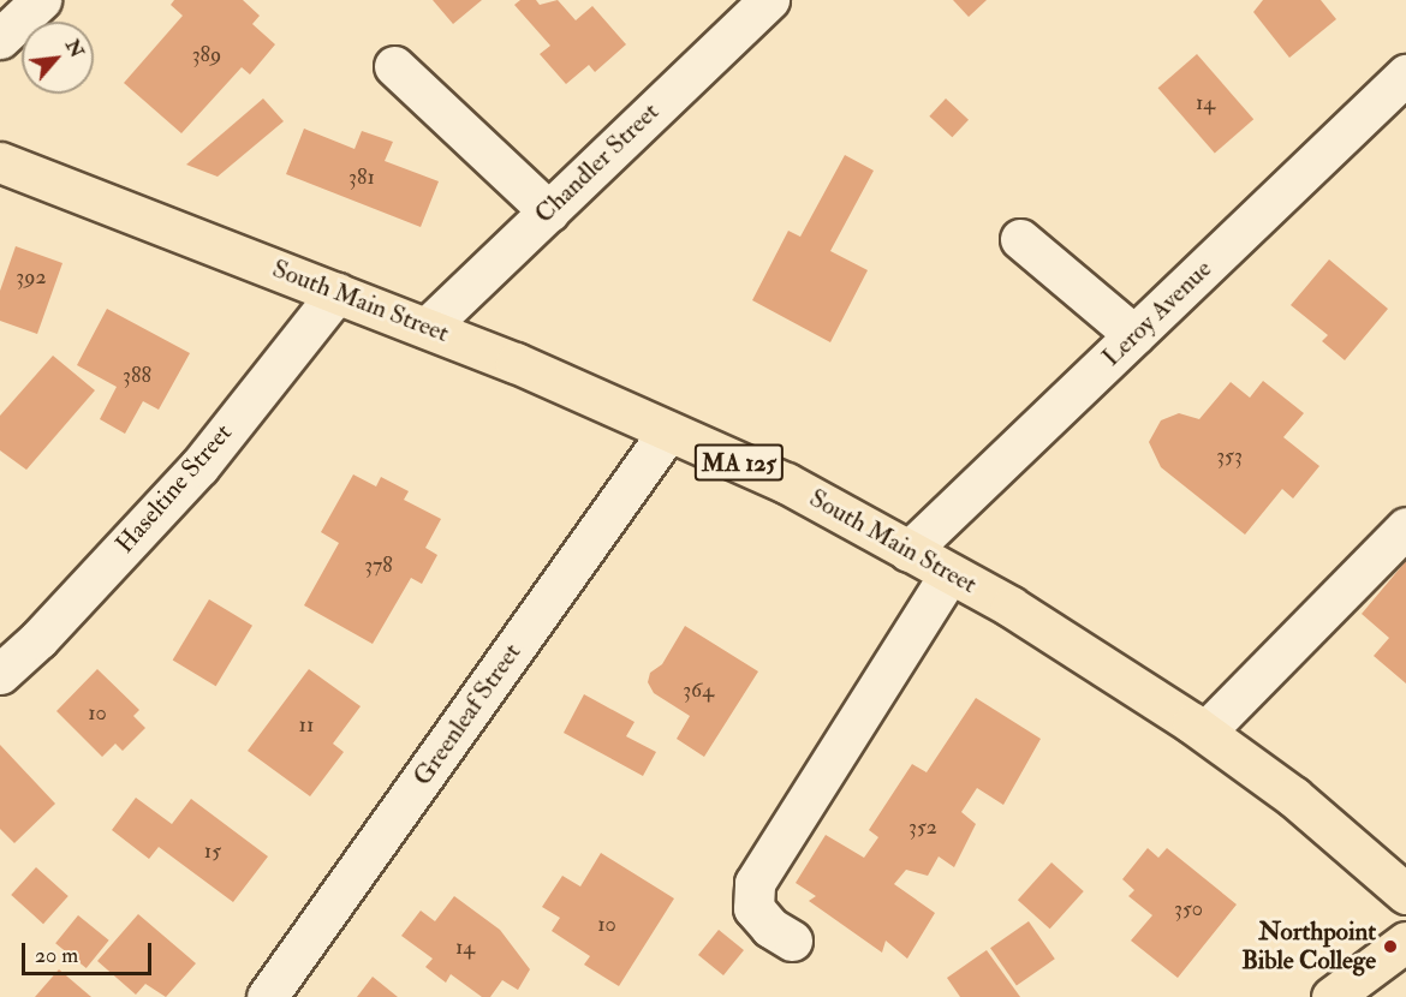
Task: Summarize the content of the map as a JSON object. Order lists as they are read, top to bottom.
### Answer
{
  "streets": {
    "main road": ["South Main Street", "MA 125"],
    "street": [
      "Chandler Street",
      "Leroy Avenue",
      "Haseltine Street",
      "Greenleaf Street"
    ]
  },
  "crossings": [
    ["Chandler Street", "South Main Street"],
    ["South Main Street", "Leroy Avenue"],
    ["South Main Street", "Haseltine Street"],
    ["South Main Street", "Greenleaf Street"]
  ],
  "places": ["Northpoint Bible College"],
  "house_numbers": [
    "389",
    "14",
    "381",
    "392",
    "388",
    "353",
    "378",
    "364",
    "10",
    "11",
    "352",
    "15",
    "350",
    "10",
    "14"
  ],
  "scale_bar": "20 m",
  "north": "top right"
}
